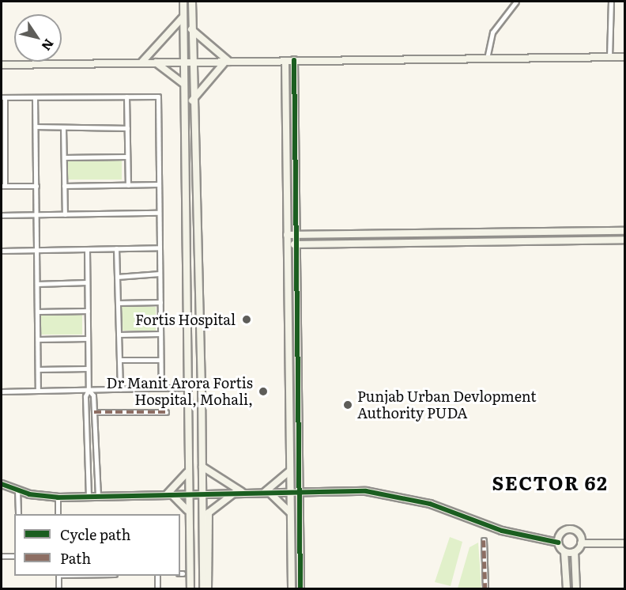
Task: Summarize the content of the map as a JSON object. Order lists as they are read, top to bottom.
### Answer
{
  "districts": ["SECTOR 62"],
  "places": ["Fortis Hospital", "Dr Manit Arora Fortis Hospital, Mohali,", "Punjab Urban Devlopment Authority PUDA"],
  "legend": ["Cycle path", "Path"],
  "north": "bottom right"
}
